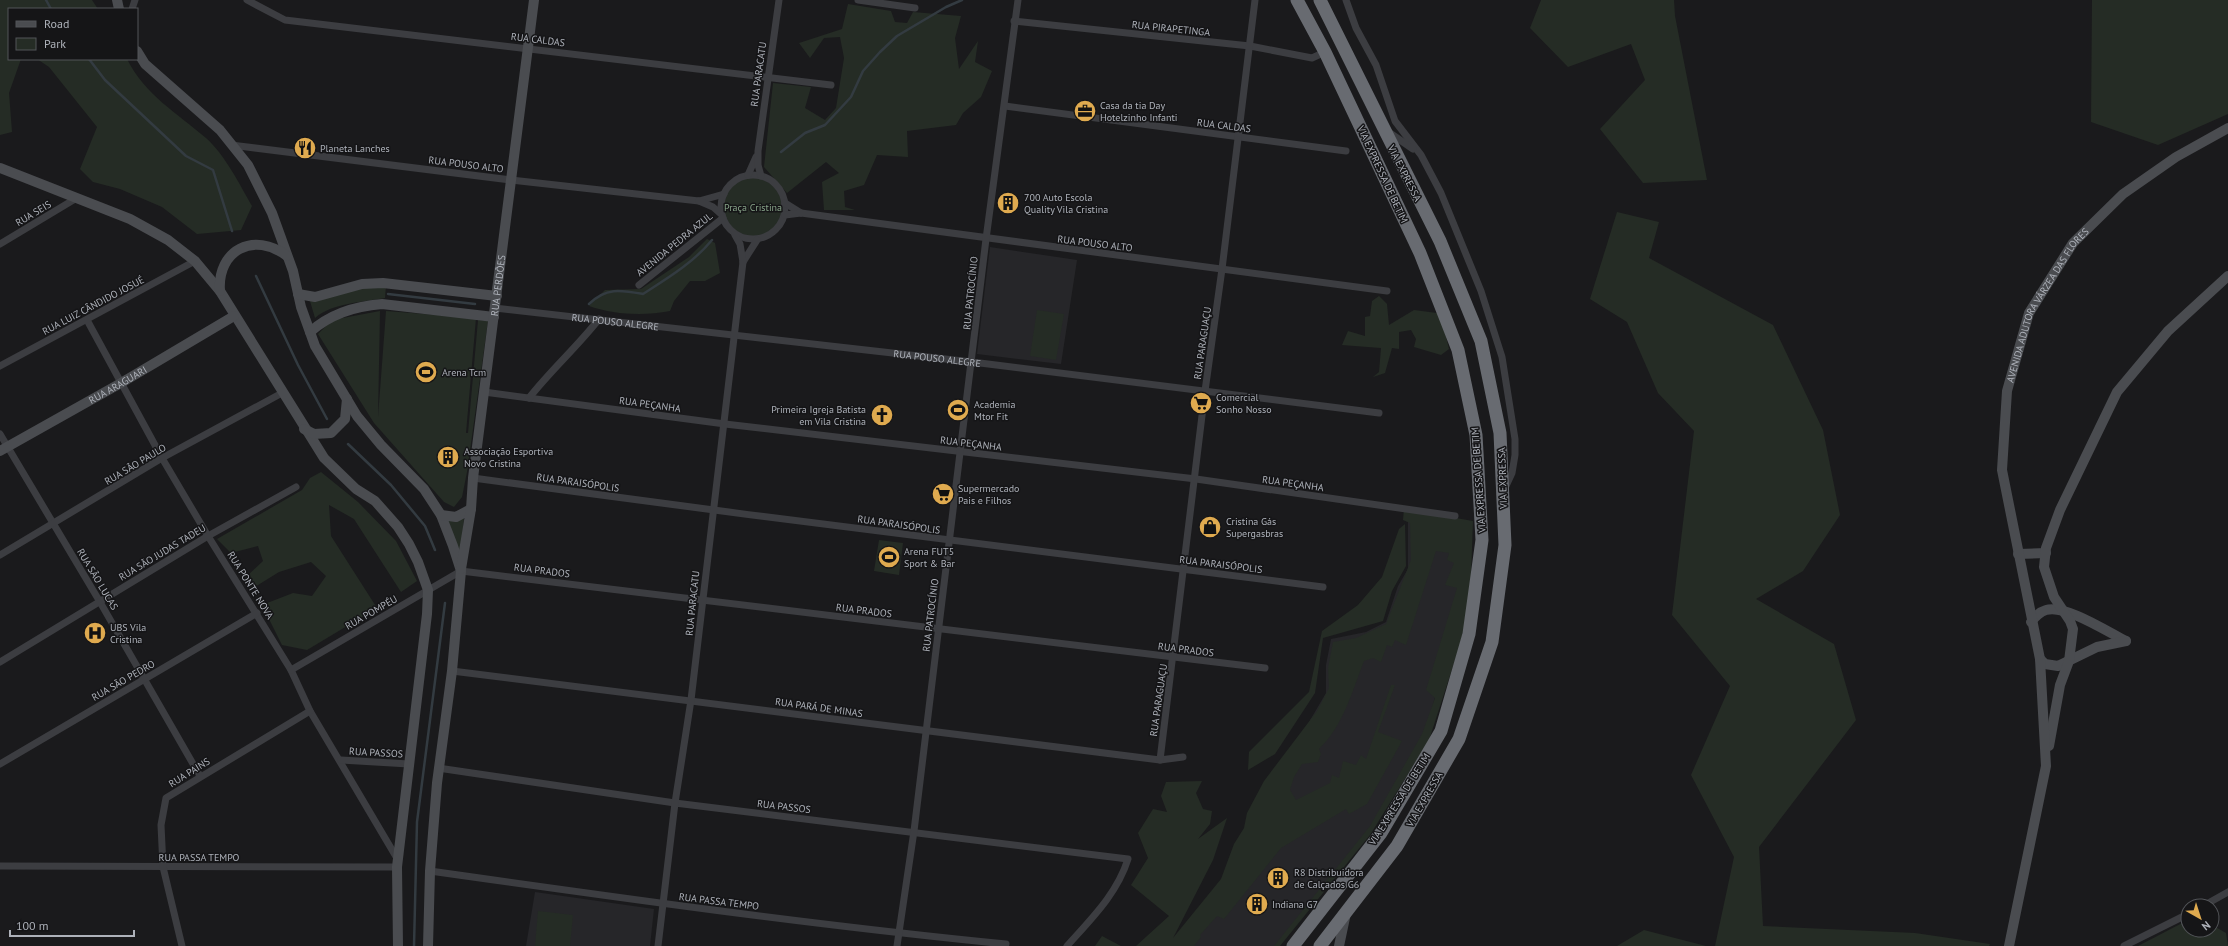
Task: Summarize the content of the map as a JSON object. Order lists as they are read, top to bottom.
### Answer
{
  "streets": {
    "highway": ["VIA EXPRESSA", "VIA EXPRESSA DE BETIM"],
    "street": [
      "RUA PIRAPETINGA",
      "RUA CALDAS",
      "RUA PARACATU",
      "RUA POUSO ALTO",
      "RUA SEIS",
      "AVENIDA PEDRA AZUL",
      "RUA PERDÕES",
      "RUA PATROCÍNIO",
      "RUA LUIZ CÂNDIDO JOSUÉ",
      "AVENIDA ADUTORA VÁRZEA DAS FLORES",
      "RUA POUSO ALEGRE",
      "RUA PARAGUAÇU",
      "RUA ARAGUARI",
      "RUA PEÇANHA",
      "RUA SÃO PAULO",
      "RUA PARAISÓPOLIS",
      "RUA SÃO JUDAS TADEU",
      "RUA PRADOS",
      "RUA SÃO LUCAS",
      "RUA PONTE NOVA",
      "RUA POMPÉU",
      "RUA SÃO PEDRO",
      "RUA PARÁ DE MINAS",
      "RUA PASSOS",
      "RUA PAINS",
      "RUA PASSA TEMPO"
    ]
  },
  "crossings": [
    ["RUA PIRAPETINGA", "VIA EXPRESSA DE BETIM"],
    ["RUA PIRAPETINGA", "RUA PATROCÍNIO"],
    ["RUA PIRAPETINGA", "RUA PARAGUAÇU"],
    ["RUA CALDAS", "RUA PARACATU"],
    ["RUA CALDAS", "RUA PERDÕES"],
    ["RUA CALDAS", "RUA PATROCÍNIO"],
    ["RUA CALDAS", "RUA PARAGUAÇU"],
    ["RUA PARACATU", "RUA POUSO ALTO"],
    ["RUA PARACATU", "AVENIDA PEDRA AZUL"],
    ["RUA PARACATU", "RUA POUSO ALEGRE"],
    ["RUA PARACATU", "RUA PEÇANHA"],
    ["RUA PARACATU", "RUA PARAISÓPOLIS"],
    ["RUA PARACATU", "RUA PRADOS"],
    ["RUA PARACATU", "RUA PARÁ DE MINAS"],
    ["RUA PARACATU", "RUA PASSOS"],
    ["RUA PARACATU", "RUA PASSA TEMPO"],
    ["RUA POUSO ALTO", "AVENIDA PEDRA AZUL"],
    ["RUA POUSO ALTO", "RUA PERDÕES"],
    ["RUA POUSO ALTO", "RUA PATROCÍNIO"],
    ["RUA POUSO ALTO", "RUA PARAGUAÇU"],
    ["RUA PERDÕES", "RUA POUSO ALEGRE"],
    ["RUA PERDÕES", "RUA PEÇANHA"],
    ["RUA PERDÕES", "RUA PARAISÓPOLIS"],
    ["RUA PERDÕES", "RUA PRADOS"],
    ["RUA PERDÕES", "RUA POMPÉU"],
    ["RUA PERDÕES", "RUA PARÁ DE MINAS"],
    ["RUA PERDÕES", "RUA PASSOS"],
    ["RUA PERDÕES", "RUA PASSA TEMPO"],
    ["RUA PATROCÍNIO", "RUA POUSO ALEGRE"],
    ["RUA PATROCÍNIO", "RUA PEÇANHA"],
    ["RUA PATROCÍNIO", "RUA PARAISÓPOLIS"],
    ["RUA PATROCÍNIO", "RUA PRADOS"],
    ["RUA PATROCÍNIO", "RUA PARÁ DE MINAS"],
    ["RUA PATROCÍNIO", "RUA PASSOS"],
    ["RUA PATROCÍNIO", "RUA PASSA TEMPO"],
    ["RUA LUIZ CÂNDIDO JOSUÉ", "RUA PONTE NOVA"],
    ["RUA POUSO ALEGRE", "RUA PARAGUAÇU"],
    ["RUA PARAGUAÇU", "RUA PEÇANHA"],
    ["RUA PARAGUAÇU", "RUA PARAISÓPOLIS"],
    ["RUA PARAGUAÇU", "RUA PRADOS"],
    ["RUA PARAGUAÇU", "RUA PARÁ DE MINAS"],
    ["RUA ARAGUARI", "RUA SÃO LUCAS"],
    ["RUA ARAGUARI", "RUA PONTE NOVA"],
    ["RUA SÃO PAULO", "RUA SÃO LUCAS"],
    ["RUA SÃO PAULO", "RUA PONTE NOVA"],
    ["RUA SÃO JUDAS TADEU", "RUA SÃO LUCAS"],
    ["RUA SÃO JUDAS TADEU", "RUA PONTE NOVA"],
    ["RUA PRADOS", "RUA POMPÉU"],
    ["RUA SÃO LUCAS", "RUA SÃO PEDRO"],
    ["RUA SÃO LUCAS", "RUA PAINS"],
    ["RUA PONTE NOVA", "RUA POMPÉU"],
    ["RUA PONTE NOVA", "RUA SÃO PEDRO"],
    ["RUA PONTE NOVA", "RUA PASSOS"],
    ["RUA PONTE NOVA", "RUA PAINS"],
    ["RUA PONTE NOVA", "RUA PASSA TEMPO"],
    ["RUA PAINS", "RUA PASSA TEMPO"]
  ],
  "parks": ["Praça Cristina"],
  "places": {
    "office": ["Casa da tia Day Hotelzinho Infanti"],
    "restaurant": ["Planeta Lanches"],
    "building": [
      "700 Auto Escola Quality Vila Cristina",
      "Associação Esportiva Novo Cristina",
      "R8 Distribuidora de Calçados G6",
      "Indiana G7"
    ],
    "sports": ["Arena Tcm", "Academia Mtor Fit", "Arena FUT5 Sport & Bar"],
    "supermarket": ["Comercial Sonho Nosso", "Supermercado Pais e Filhos"],
    "church": ["Primeira Igreja Batista em Vila Cristina"],
    "shop": ["Cristina Gás Supergasbras"],
    "hospital": ["UBS Vila Cristina"]
  },
  "legend": ["Road", "Park"],
  "scale_bar": "100 m",
  "north": "bottom right"
}
